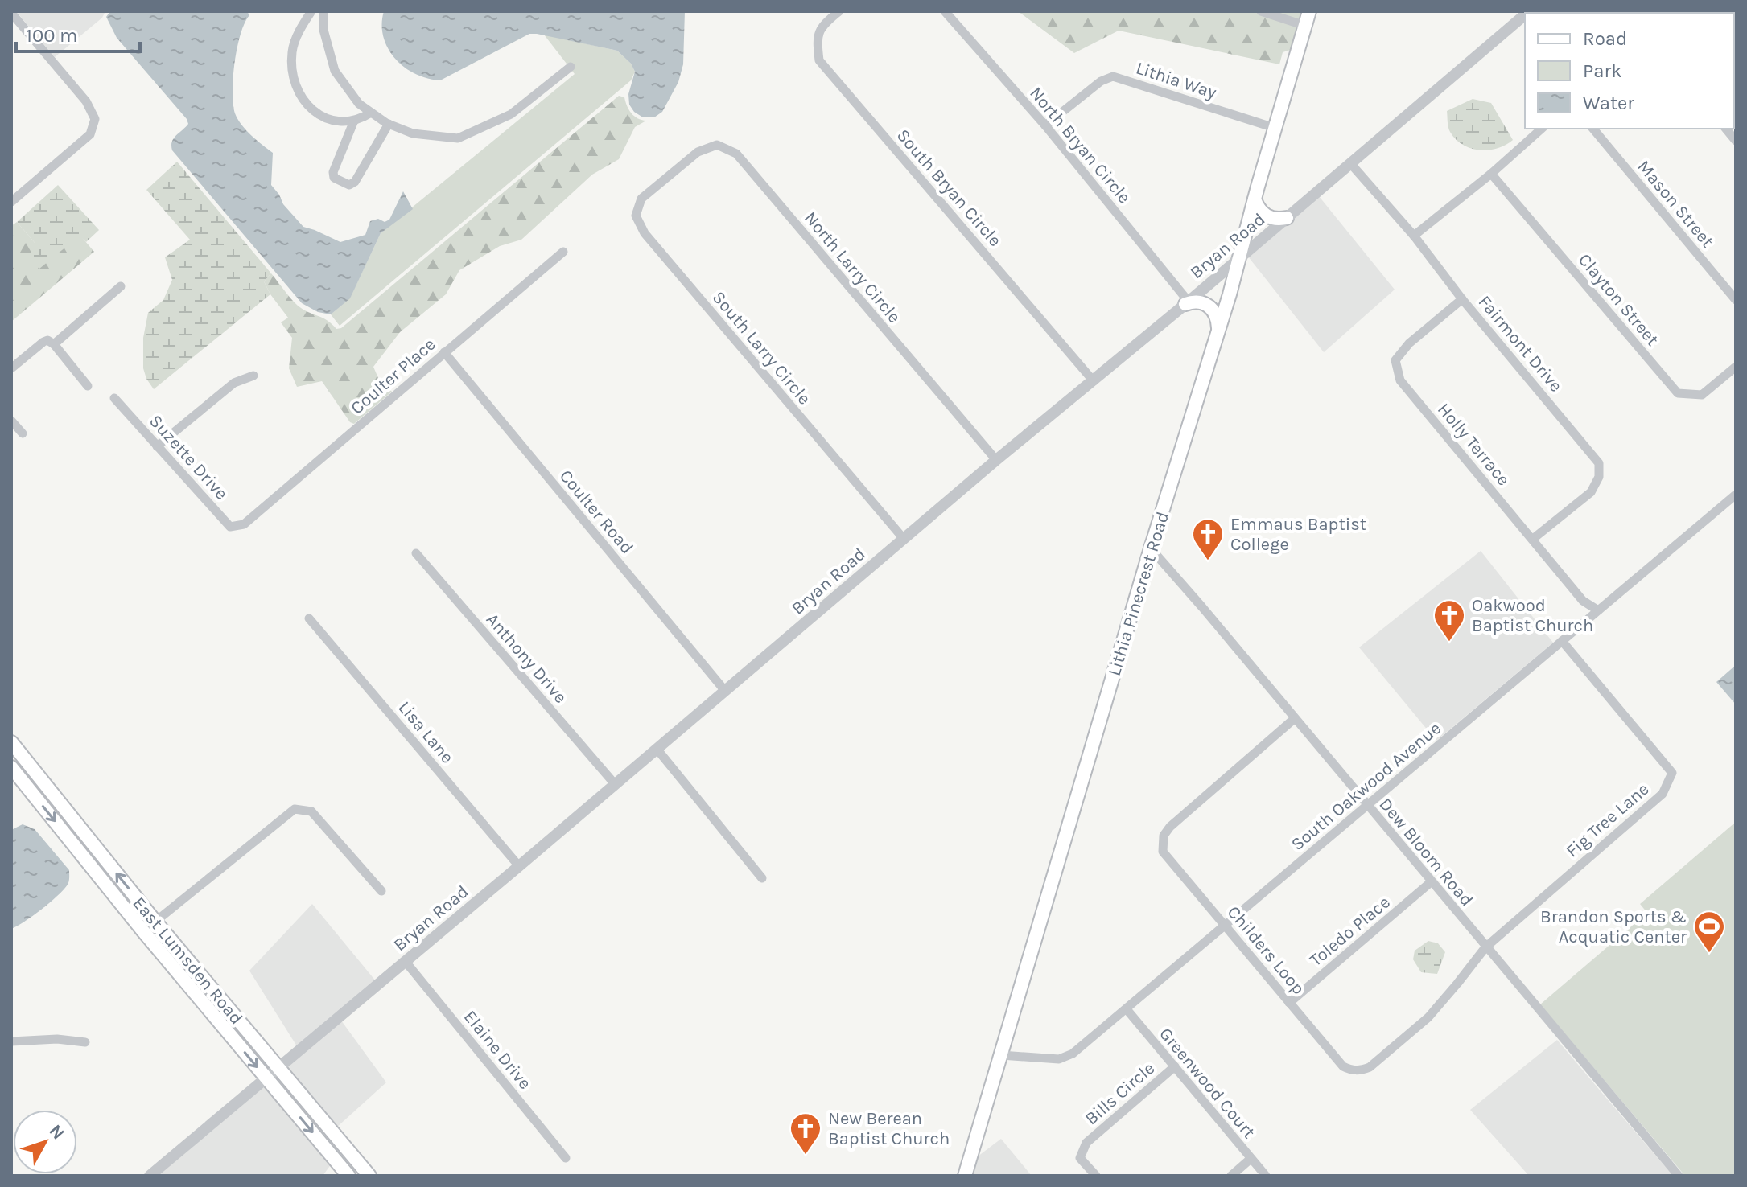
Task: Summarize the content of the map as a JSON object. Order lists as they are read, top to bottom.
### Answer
{
  "streets": {
    "main road": ["Lithia Pinecrest Road", "East Lumsden Road"],
    "street": [
      "Lithia Way",
      "North Bryan Circle",
      "South Bryan Circle",
      "Mason Street",
      "Bryan Road",
      "North Larry Circle",
      "Clayton Street",
      "Fairmont Drive",
      "South Larry Circle",
      "Coulter Place",
      "Holly Terrace",
      "Suzette Drive",
      "Coulter Road",
      "Anthony Drive",
      "Lisa Lane",
      "South Oakwood Avenue",
      "Fig Tree Lane",
      "Dew Bloom Road",
      "Toledo Place",
      "Childers Loop",
      "Elaine Drive",
      "Greenwood Court",
      "Bills Circle"
    ]
  },
  "crossings": [
    ["Lithia Way", "North Bryan Circle"],
    ["Lithia Way", "Lithia Pinecrest Road"],
    ["North Bryan Circle", "Bryan Road"],
    ["South Bryan Circle", "Bryan Road"],
    ["Bryan Road", "North Larry Circle"],
    ["Bryan Road", "Fairmont Drive"],
    ["Bryan Road", "South Larry Circle"],
    ["Bryan Road", "Coulter Road"],
    ["Bryan Road", "Lithia Pinecrest Road"],
    ["Bryan Road", "Anthony Drive"],
    ["Bryan Road", "Lisa Lane"],
    ["Bryan Road", "East Lumsden Road"],
    ["Bryan Road", "Elaine Drive"],
    ["North Larry Circle", "South Larry Circle"],
    ["Fairmont Drive", "Holly Terrace"],
    ["Coulter Place", "Suzette Drive"],
    ["Coulter Place", "Coulter Road"],
    ["Holly Terrace", "South Oakwood Avenue"],
    ["Lithia Pinecrest Road", "South Oakwood Avenue"],
    ["Lithia Pinecrest Road", "Dew Bloom Road"],
    ["South Oakwood Avenue", "Fig Tree Lane"],
    ["South Oakwood Avenue", "Dew Bloom Road"],
    ["South Oakwood Avenue", "Childers Loop"],
    ["South Oakwood Avenue", "Greenwood Court"],
    ["Fig Tree Lane", "Dew Bloom Road"],
    ["Fig Tree Lane", "Childers Loop"],
    ["Dew Bloom Road", "Toledo Place"],
    ["Dew Bloom Road", "Childers Loop"],
    ["Toledo Place", "Childers Loop"],
    ["Greenwood Court", "Bills Circle"]
  ],
  "places": {
    "church": ["Emmaus Baptist College", "Oakwood Baptist Church", "New Berean Baptist Church"],
    "sports": ["Brandon Sports & Acquatic Center"]
  },
  "legend": ["Road", "Park", "Water"],
  "scale_bar": "100 m",
  "north": "top right"
}
